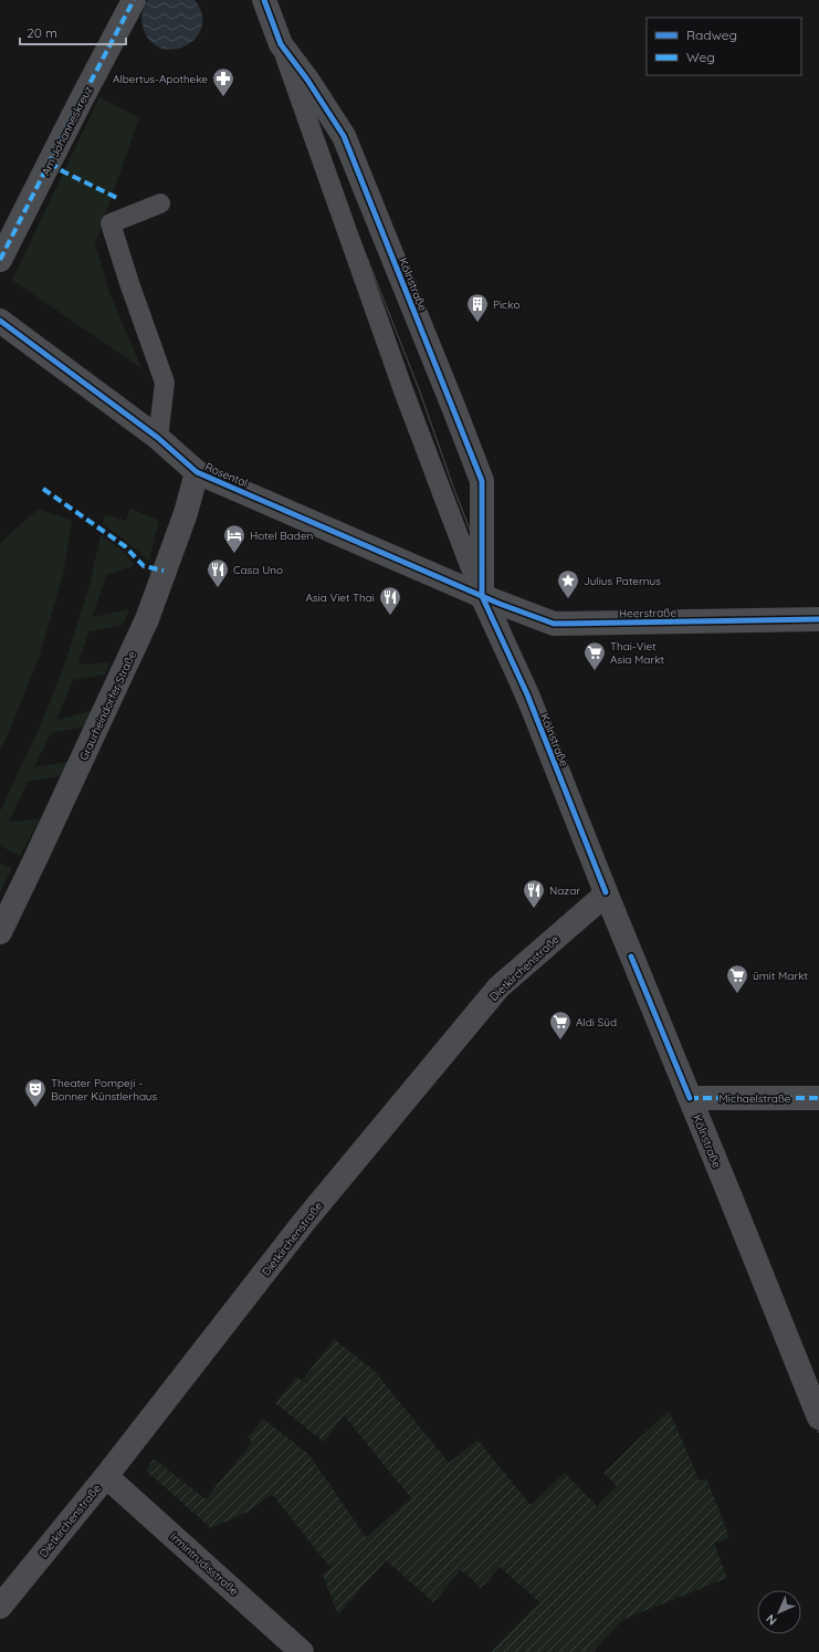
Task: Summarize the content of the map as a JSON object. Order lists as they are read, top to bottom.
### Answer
{
  "streets": {
    "street": [
      "Am Johanneskreuz",
      "Kölnstraße",
      "Rosental",
      "Heerstraße",
      "Graurheindorfer Straße",
      "Dietkirchenstraße",
      "Michaelstraße",
      "Irmintrudisstraße"
    ]
  },
  "crossings": [
    ["Kölnstraße", "Rosental"],
    ["Kölnstraße", "Heerstraße"],
    ["Kölnstraße", "Dietkirchenstraße"],
    ["Kölnstraße", "Michaelstraße"],
    ["Rosental", "Heerstraße"],
    ["Rosental", "Graurheindorfer Straße"],
    ["Dietkirchenstraße", "Irmintrudisstraße"]
  ],
  "places": {
    "pharmacy": ["Albertus-Apotheke"],
    "building": ["Picko"],
    "hotel": ["Hotel Baden"],
    "restaurant": ["Casa Uno", "Asia Viet Thai", "Nazar"],
    "place": ["Julius Paternus"],
    "supermarket": ["Thai-Viet Asia Markt", "ümit Markt", "Aldi Süd"],
    "theatre": ["Theater Pompeji - Bonner Künstlerhaus"]
  },
  "legend": ["Radweg", "Weg"],
  "scale_bar": "20 m",
  "north": "bottom left"
}
